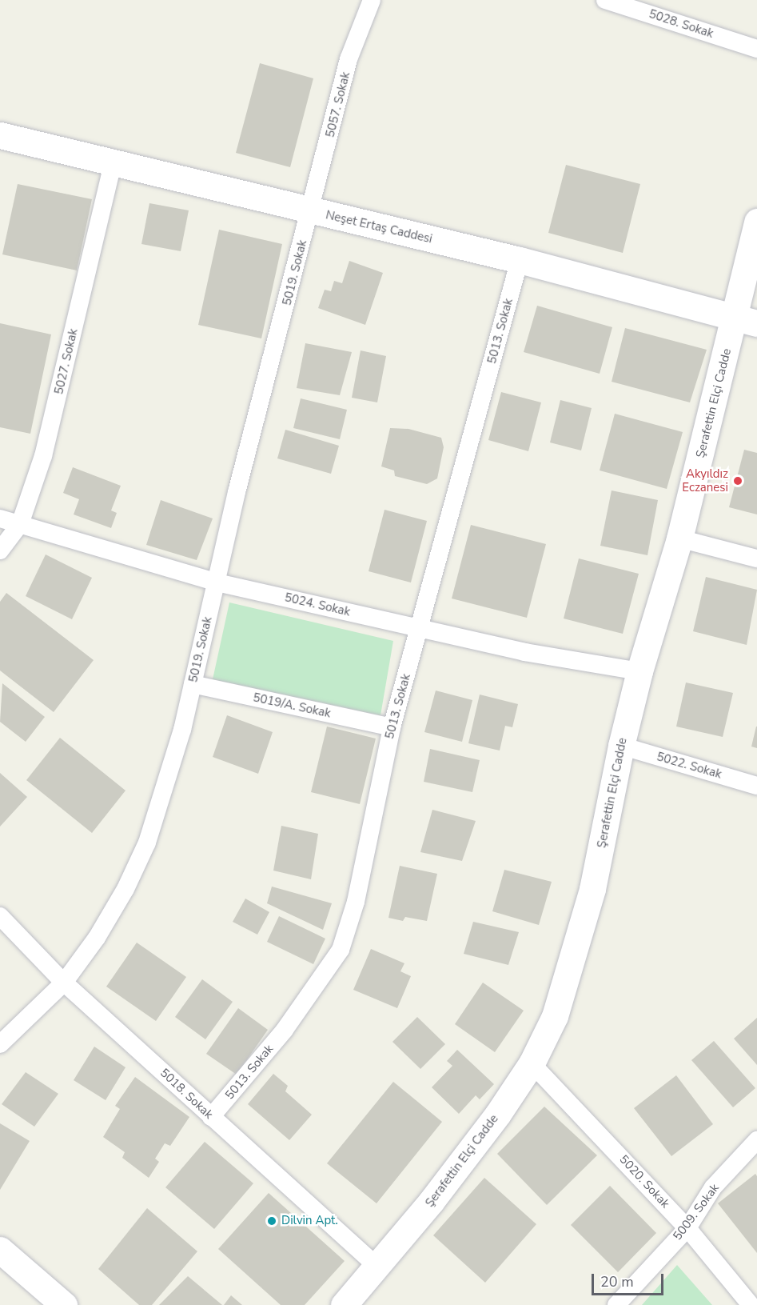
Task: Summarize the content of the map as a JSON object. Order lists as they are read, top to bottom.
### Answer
{
  "streets": {
    "street": [
      "5028. Sokak",
      "5057. Sokak",
      "Neşet Ertaş Caddesi",
      "5019. Sokak",
      "5013. Sokak",
      "5027. Sokak",
      "Şerafettin Elçi Cadde",
      "5024. Sokak",
      "5019/A. Sokak",
      "5022. Sokak",
      "5018. Sokak",
      "5020. Sokak",
      "5009. Sokak"
    ]
  },
  "crossings": [
    ["5057. Sokak", "Neşet Ertaş Caddesi"],
    ["5057. Sokak", "5019. Sokak"],
    ["Neşet Ertaş Caddesi", "5019. Sokak"],
    ["Neşet Ertaş Caddesi", "5013. Sokak"],
    ["Neşet Ertaş Caddesi", "5027. Sokak"],
    ["Neşet Ertaş Caddesi", "Şerafettin Elçi Cadde"],
    ["5019. Sokak", "5024. Sokak"],
    ["5019. Sokak", "5019/A. Sokak"],
    ["5019. Sokak", "5018. Sokak"],
    ["5013. Sokak", "5024. Sokak"],
    ["5013. Sokak", "5019/A. Sokak"],
    ["5013. Sokak", "5018. Sokak"],
    ["5027. Sokak", "5024. Sokak"],
    ["Şerafettin Elçi Cadde", "5024. Sokak"],
    ["Şerafettin Elçi Cadde", "5022. Sokak"],
    ["Şerafettin Elçi Cadde", "5018. Sokak"],
    ["Şerafettin Elçi Cadde", "5020. Sokak"],
    ["5020. Sokak", "5009. Sokak"]
  ],
  "places": ["Akyıldız Eczanesi", "Dilvin Apt."],
  "scale_bar": "20 m"
}
